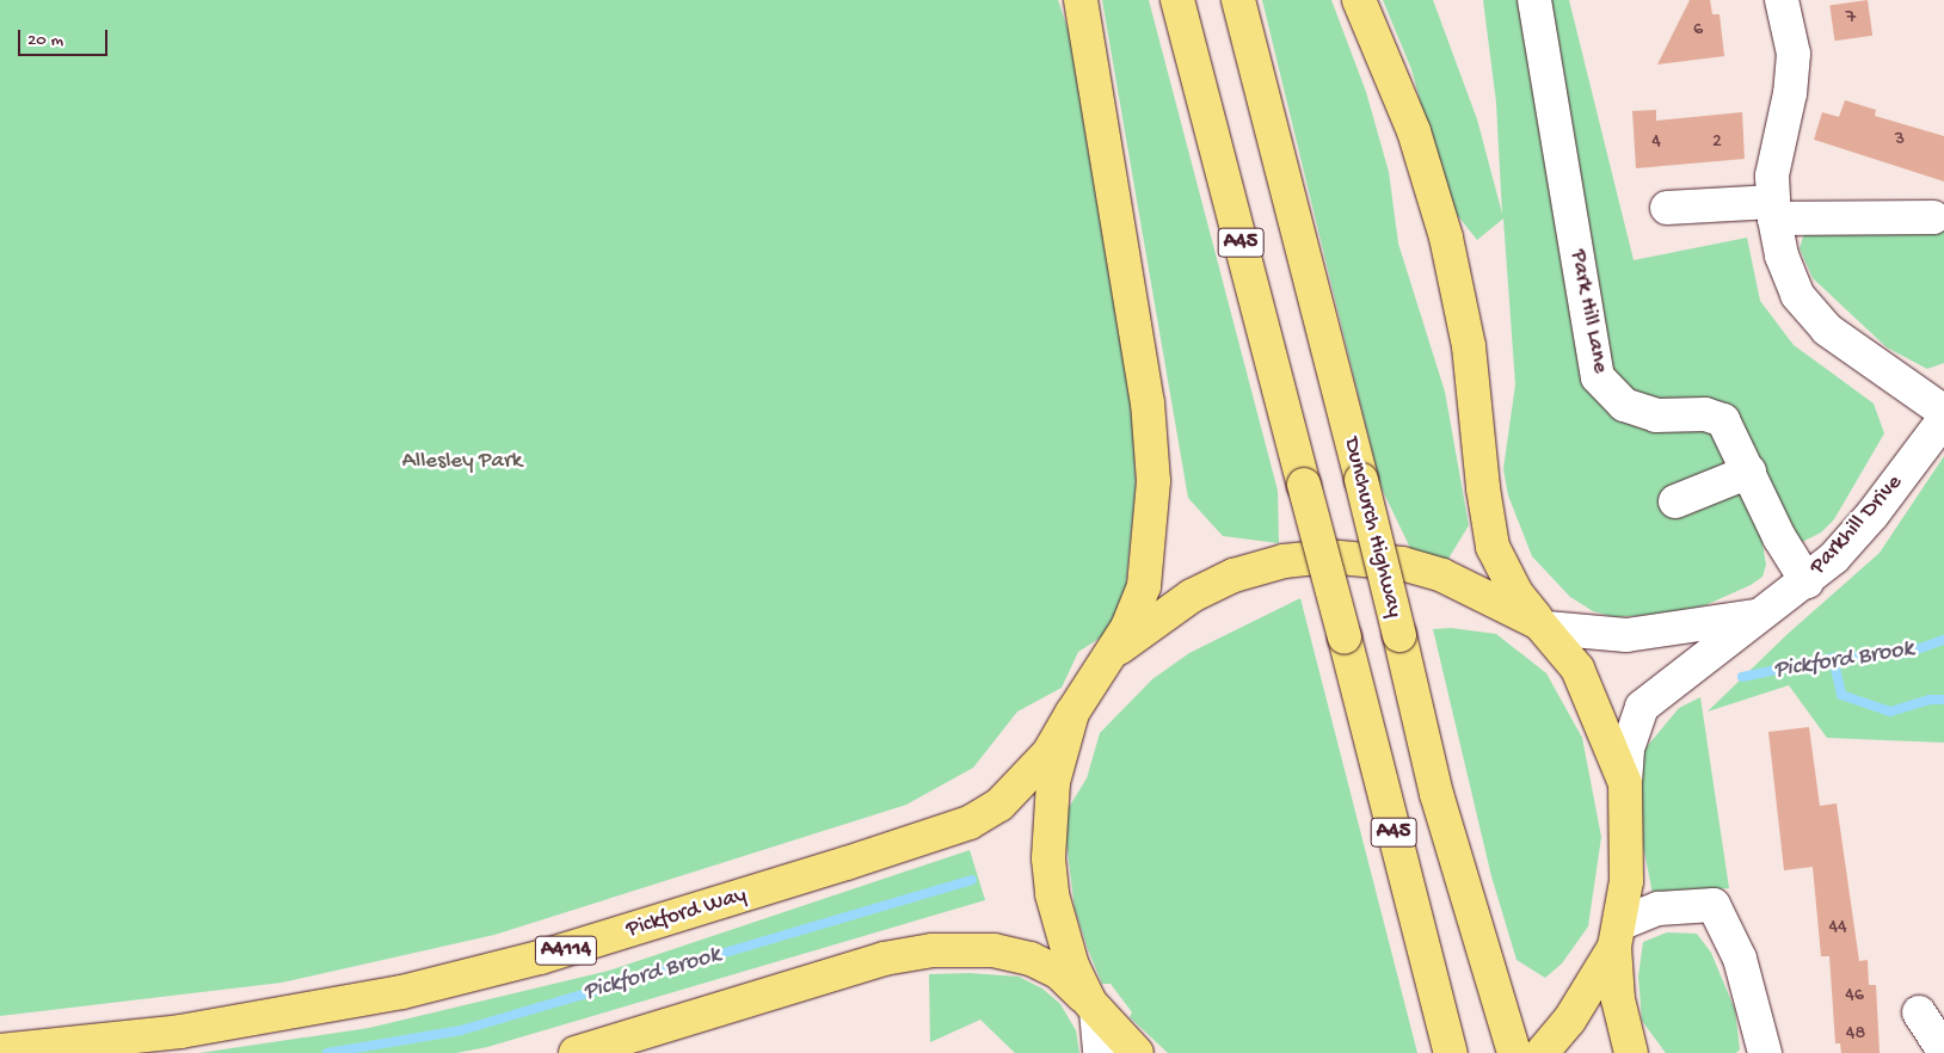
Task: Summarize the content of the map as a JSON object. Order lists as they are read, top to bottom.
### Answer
{
  "streets": {
    "highway": [
      "A45",
      "Dunchurch Highway",
      "Pickford Way",
      "A4114"
    ],
    "street": ["Park Hill Lane", "Parkhill Drive"]
  },
  "crossings": [
    ["Park Hill Lane", "Parkhill Drive"]
  ],
  "water": ["Pickford Brook"],
  "parks": ["Allesley Park"],
  "house_numbers": [
    "7",
    "6",
    "3",
    "4",
    "2",
    "44",
    "46",
    "48"
  ],
  "scale_bar": "20 m"
}
